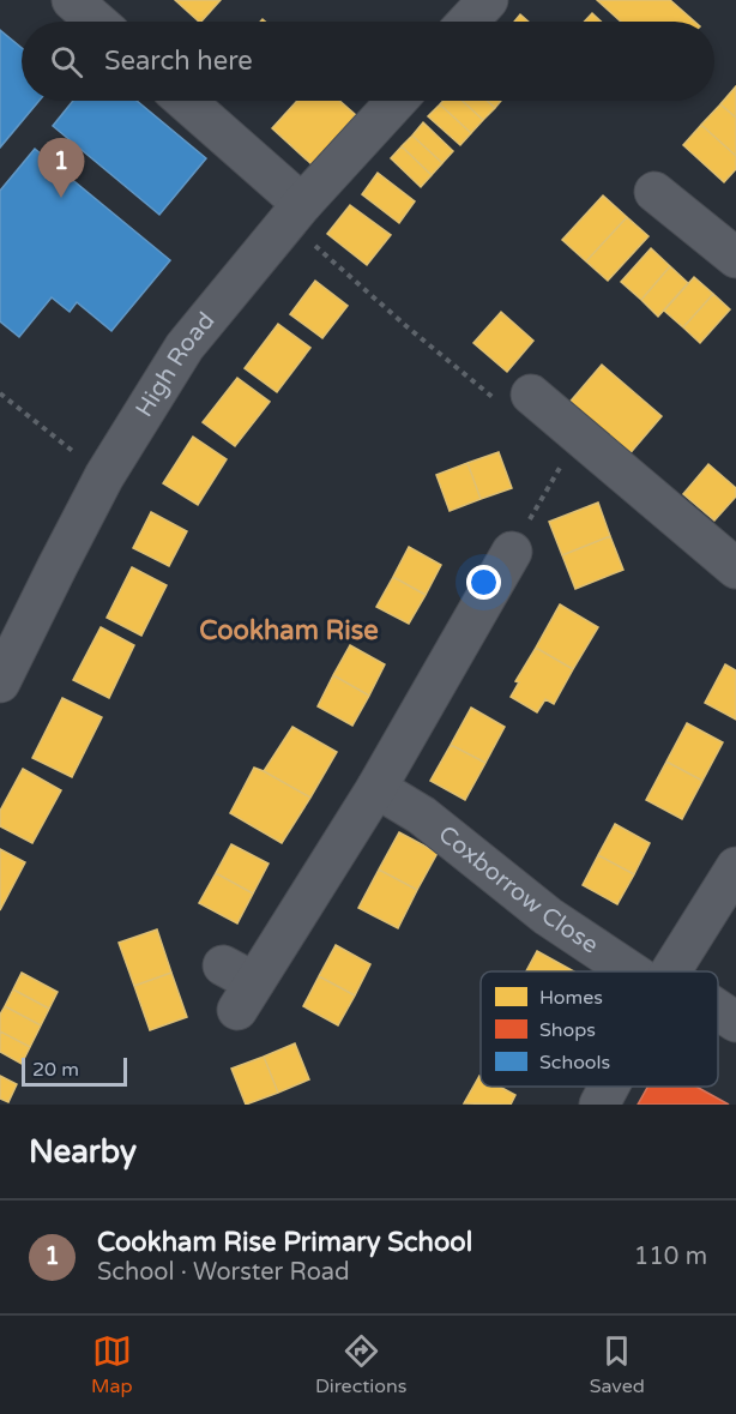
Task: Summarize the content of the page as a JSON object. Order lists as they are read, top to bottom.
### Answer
{
  "streets": {
    "street": ["High Road", "Coxborrow Close"]
  },
  "districts": ["Cookham Rise"],
  "legend": ["Homes", "Shops", "Schools"],
  "scale_bar": "20 m",
  "page": {
    "search": "Search here",
    "pins": "1",
    "scale": "20 m",
    "heading": "Nearby",
    "list": [
      {
        "mark": "1",
        "name": "Cookham Rise Primary School",
        "note": "School · Worster Road",
        "value": "110 m"
      }
    ],
    "nav": ["Map", "Directions", "Saved"]
  }
}
